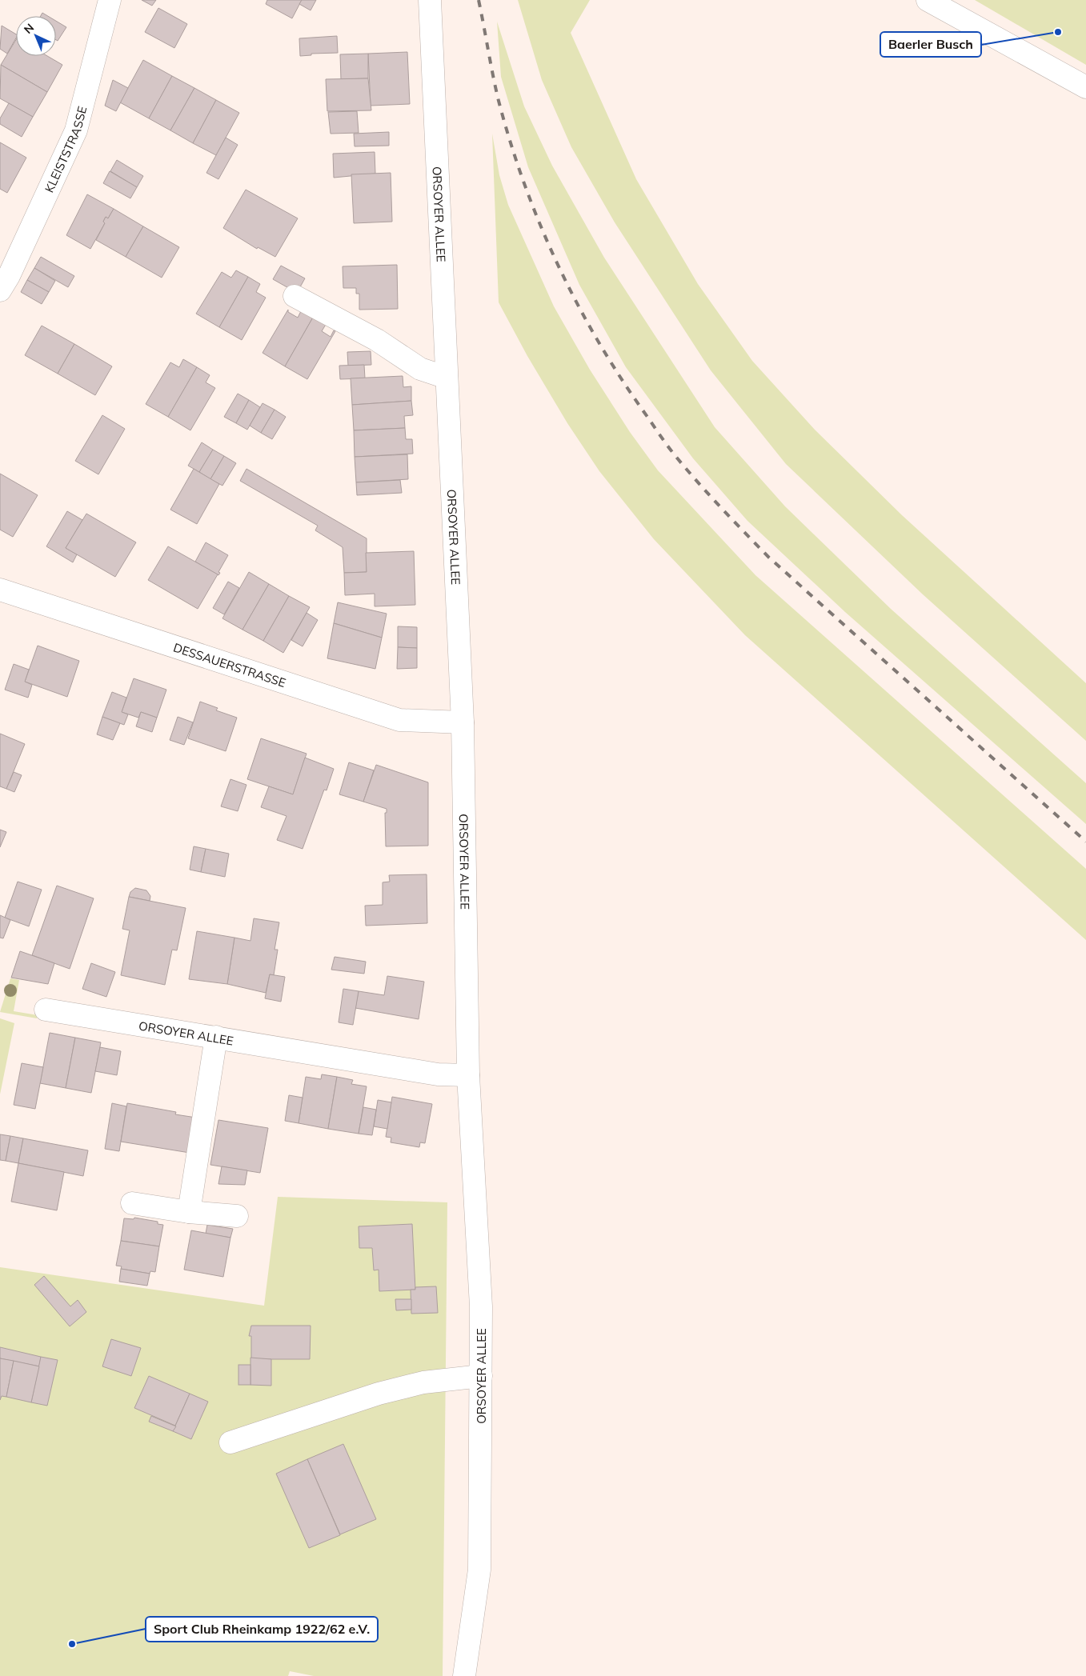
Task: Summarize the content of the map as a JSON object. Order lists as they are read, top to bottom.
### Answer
{
  "streets": {
    "street": ["KLEISTSTRASSE", "ORSOYER ALLEE", "DESSAUERSTRASSE"]
  },
  "crossings": [
    ["ORSOYER ALLEE", "DESSAUERSTRASSE"]
  ],
  "places": ["Baerler Busch", "Sport Club Rheinkamp 1922/62 e.V."],
  "north": "top left"
}
